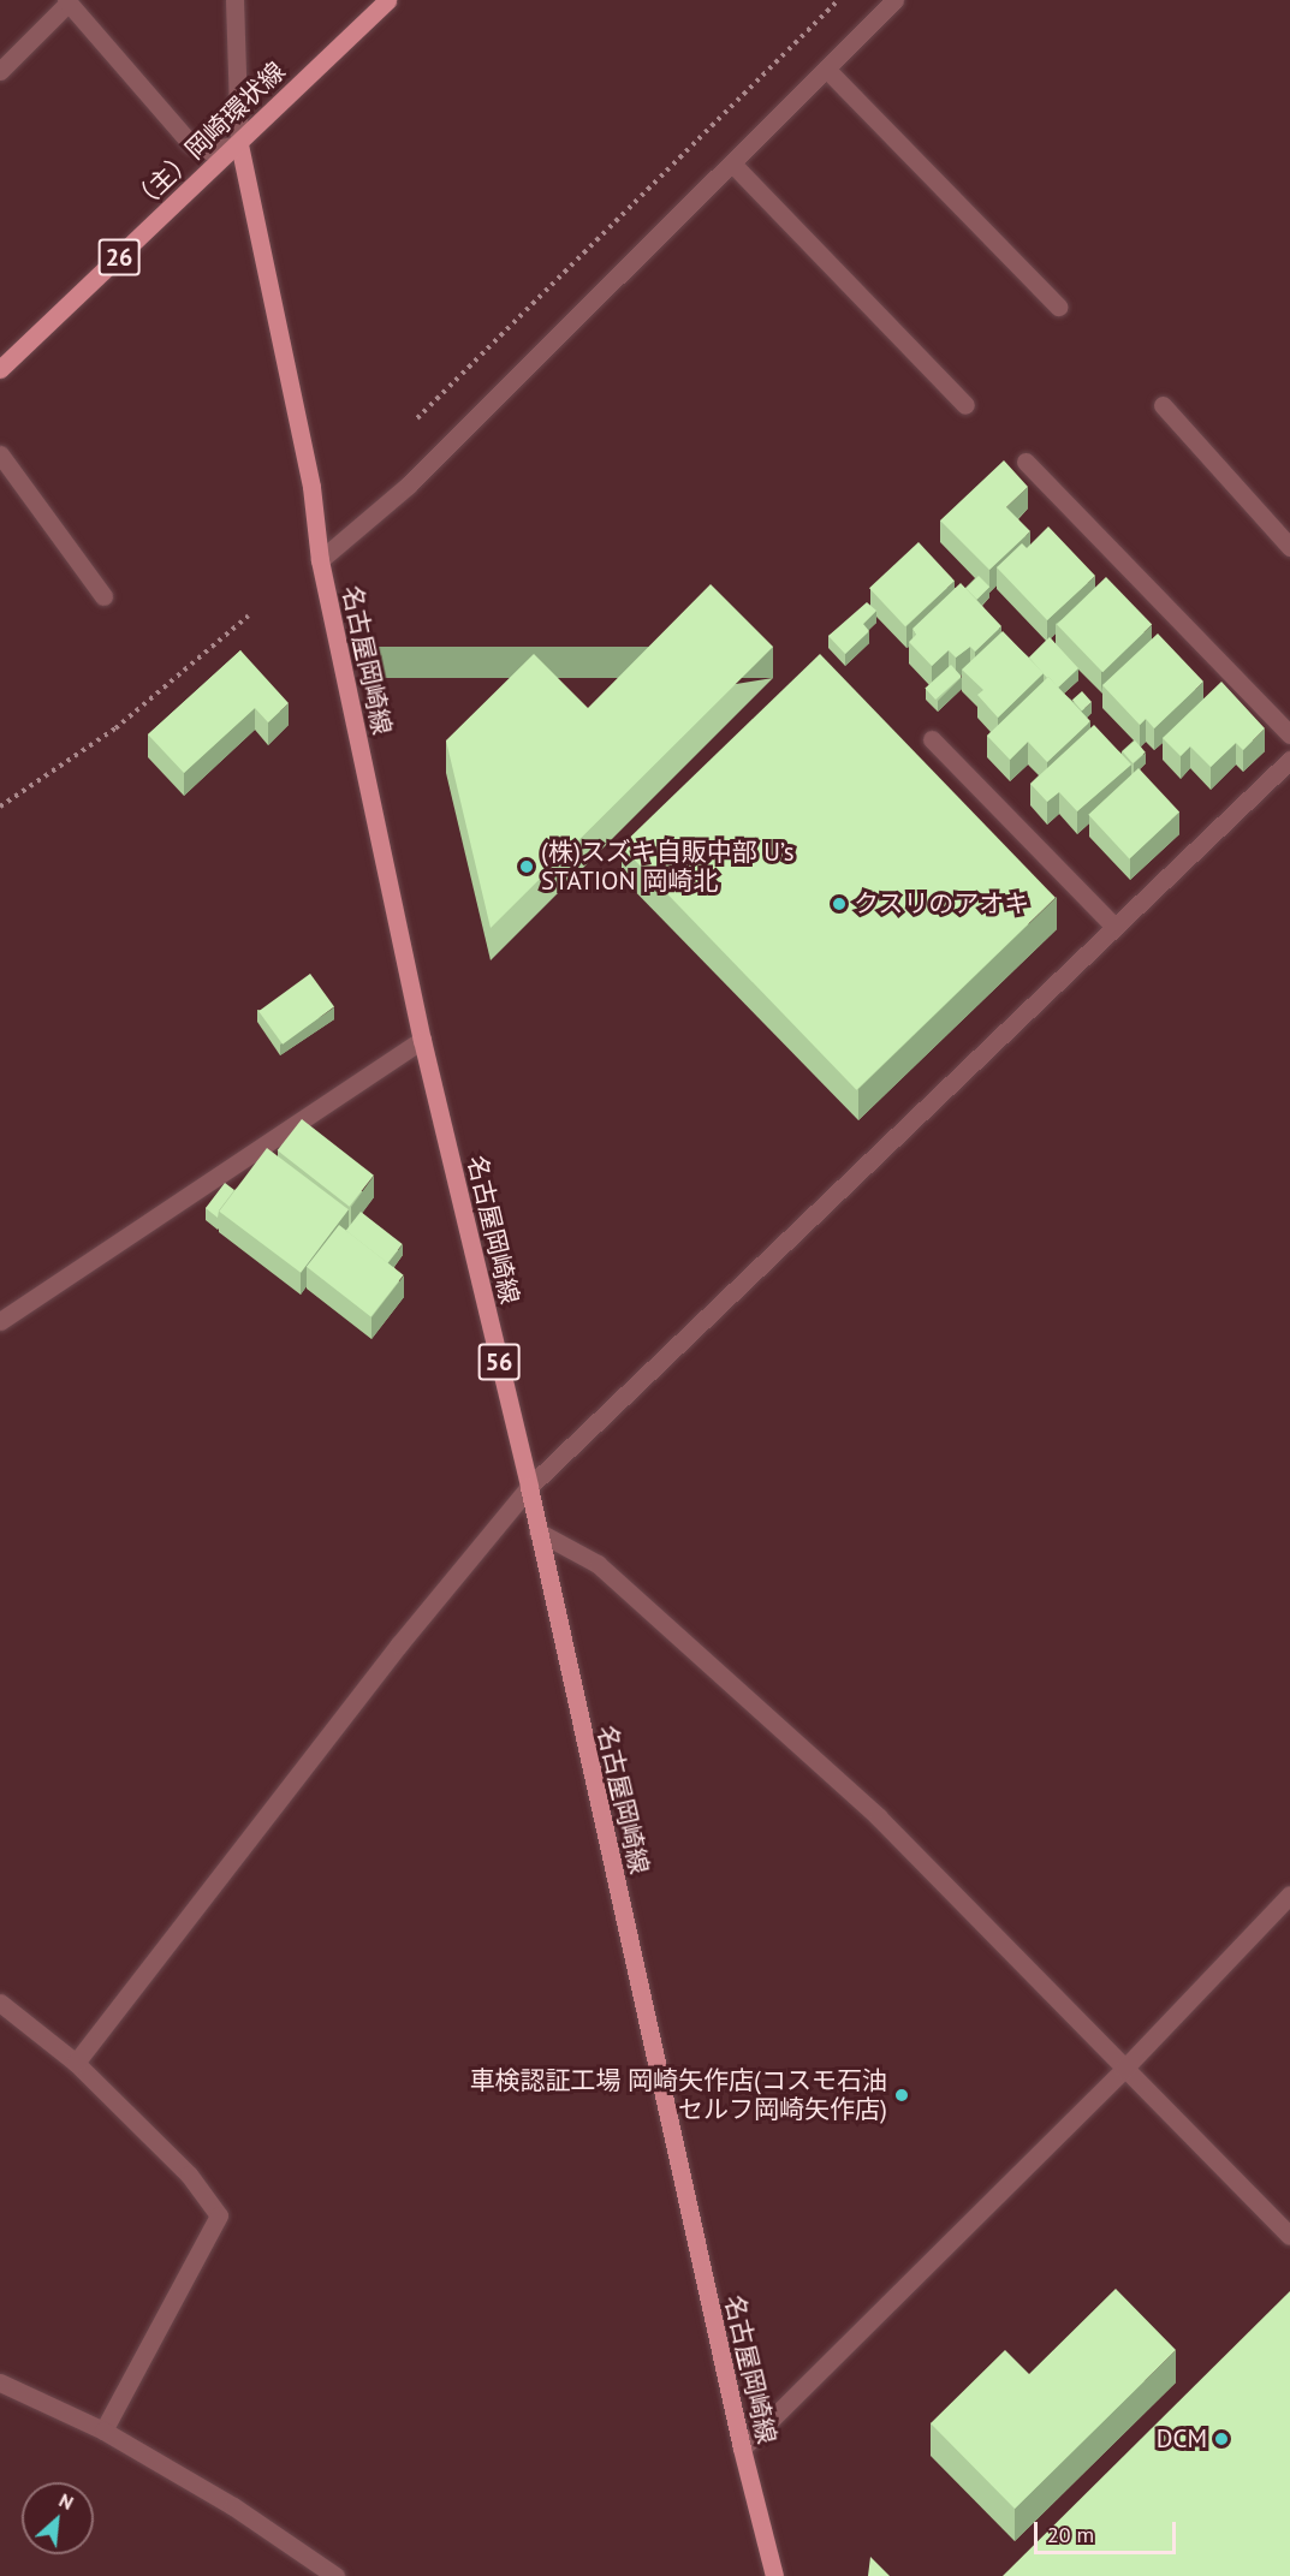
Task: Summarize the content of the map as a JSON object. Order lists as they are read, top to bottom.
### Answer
{
  "streets": {
    "main road": [
      "（主）岡崎環状線",
      "26",
      "名古屋岡崎線",
      "56"
    ]
  },
  "crossings": [
    ["（主）岡崎環状線", "名古屋岡崎線"],
    ["（主）岡崎環状線", "56"],
    ["名古屋岡崎線", "56"]
  ],
  "places": [
    "(株)スズキ自販中部 U’s STATION 岡崎北",
    "クスリのアオキ",
    "車検認証工場 岡崎矢作店(コスモ石油 セルフ岡崎矢作店)",
    "DCM"
  ],
  "scale_bar": "20 m",
  "north": "top right"
}
